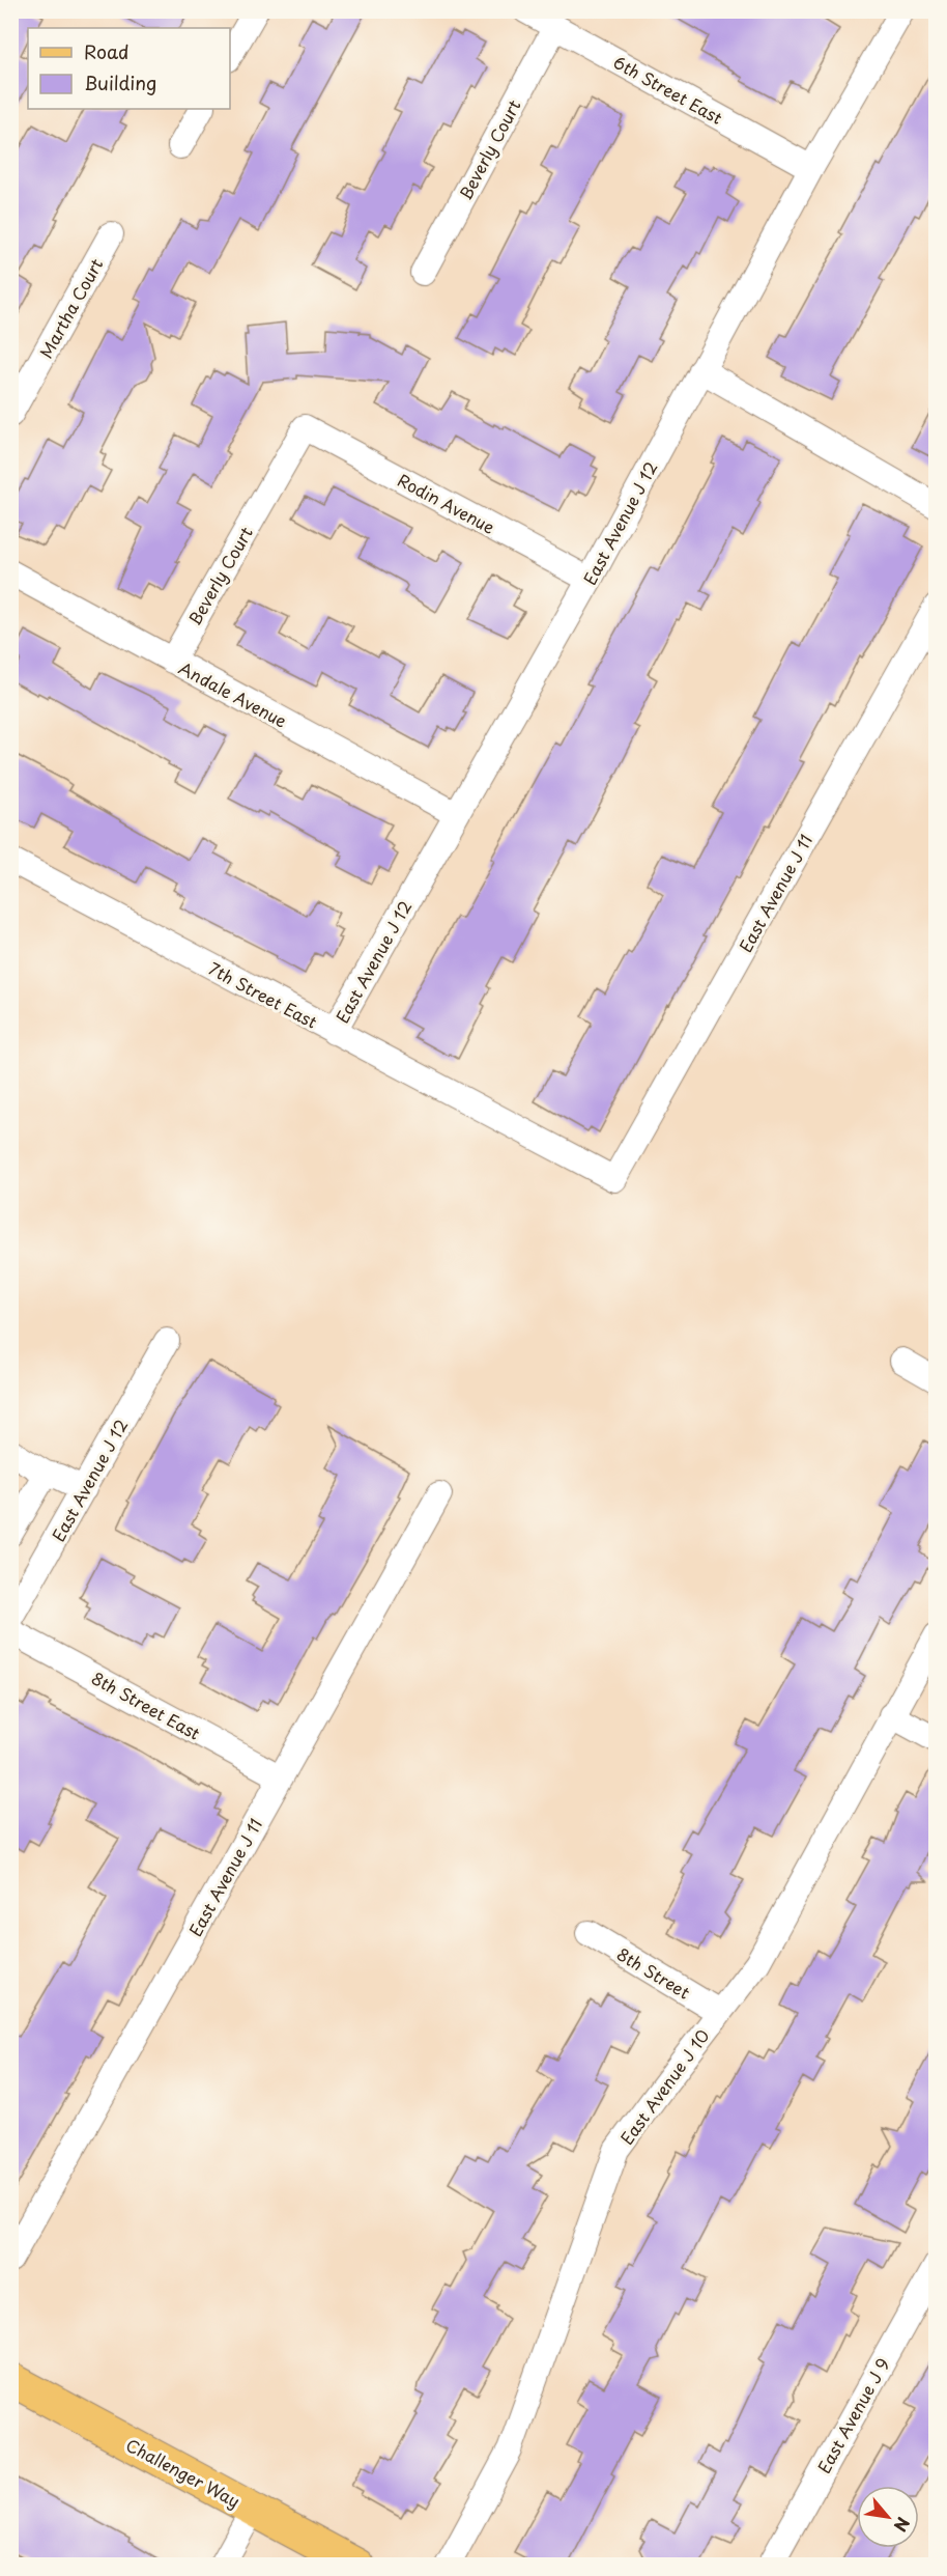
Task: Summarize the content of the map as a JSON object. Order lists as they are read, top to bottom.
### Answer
{
  "streets": {
    "main road": ["Challenger Way"],
    "street": [
      "6th Street East",
      "Beverly Court",
      "Martha Court",
      "Rodin Avenue",
      "East Avenue J 12",
      "Andale Avenue",
      "East Avenue J 11",
      "7th Street East",
      "8th Street East",
      "8th Street",
      "East Avenue J 10",
      "East Avenue J 9"
    ]
  },
  "crossings": [
    ["6th Street East", "Beverly Court"],
    ["6th Street East", "East Avenue J 12"],
    ["Beverly Court", "Rodin Avenue"],
    ["Beverly Court", "Andale Avenue"],
    ["Rodin Avenue", "East Avenue J 12"],
    ["East Avenue J 12", "Andale Avenue"],
    ["East Avenue J 12", "7th Street East"],
    ["East Avenue J 11", "7th Street East"],
    ["East Avenue J 11", "8th Street East"],
    ["8th Street", "East Avenue J 10"]
  ],
  "legend": ["Road", "Building"],
  "north": "bottom right"
}
